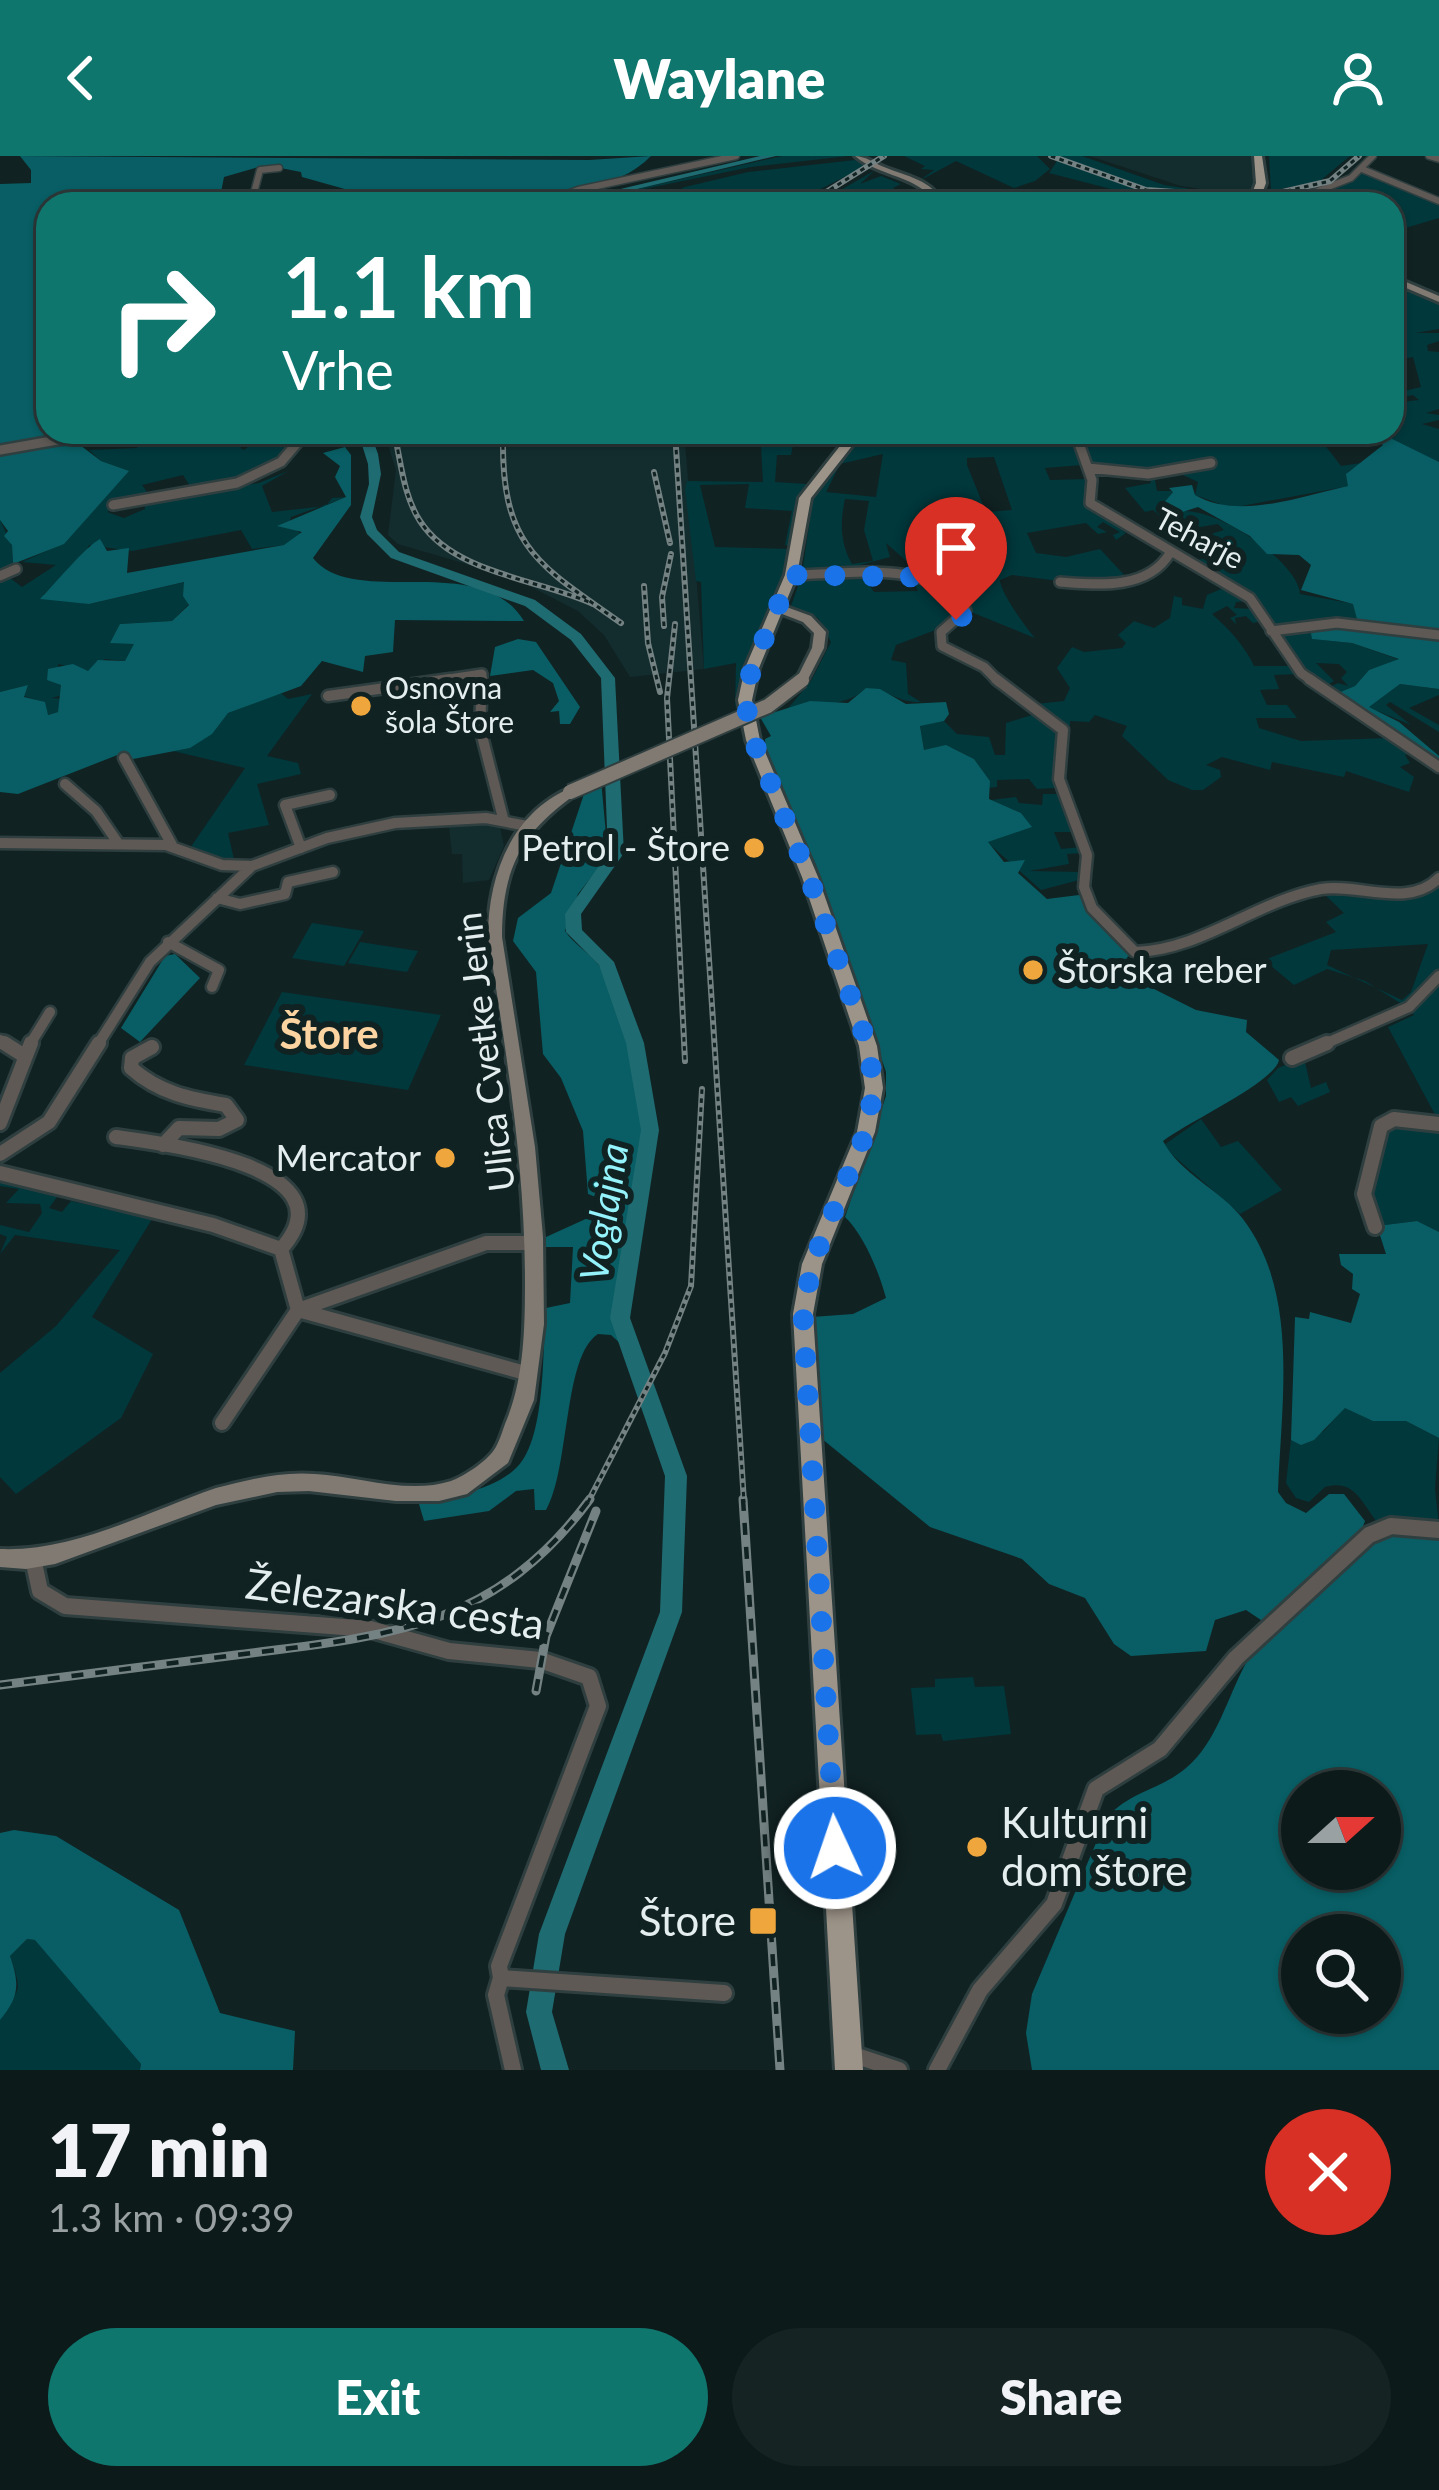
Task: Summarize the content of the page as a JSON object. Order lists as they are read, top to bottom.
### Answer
{
  "streets": {
    "street": ["Teharje", "Ulica Cvetke Jerin", "Železarska cesta"]
  },
  "districts": ["Štore"],
  "water": ["Voglajna"],
  "places": {
    "other": [
      "Osnovna šola Štore",
      "Petrol - Štore",
      "Štorska reber",
      "Mercator",
      "Kulturni dom štore"
    ],
    "transit": ["Štore"]
  },
  "north": "right",
  "page": {
    "header": "Waylane",
    "turn": ["1.1 km", "Vrhe"],
    "heading": ["17 min", "1.3 km · 09:39"],
    "buttons": ["Exit", "Share"]
  }
}
